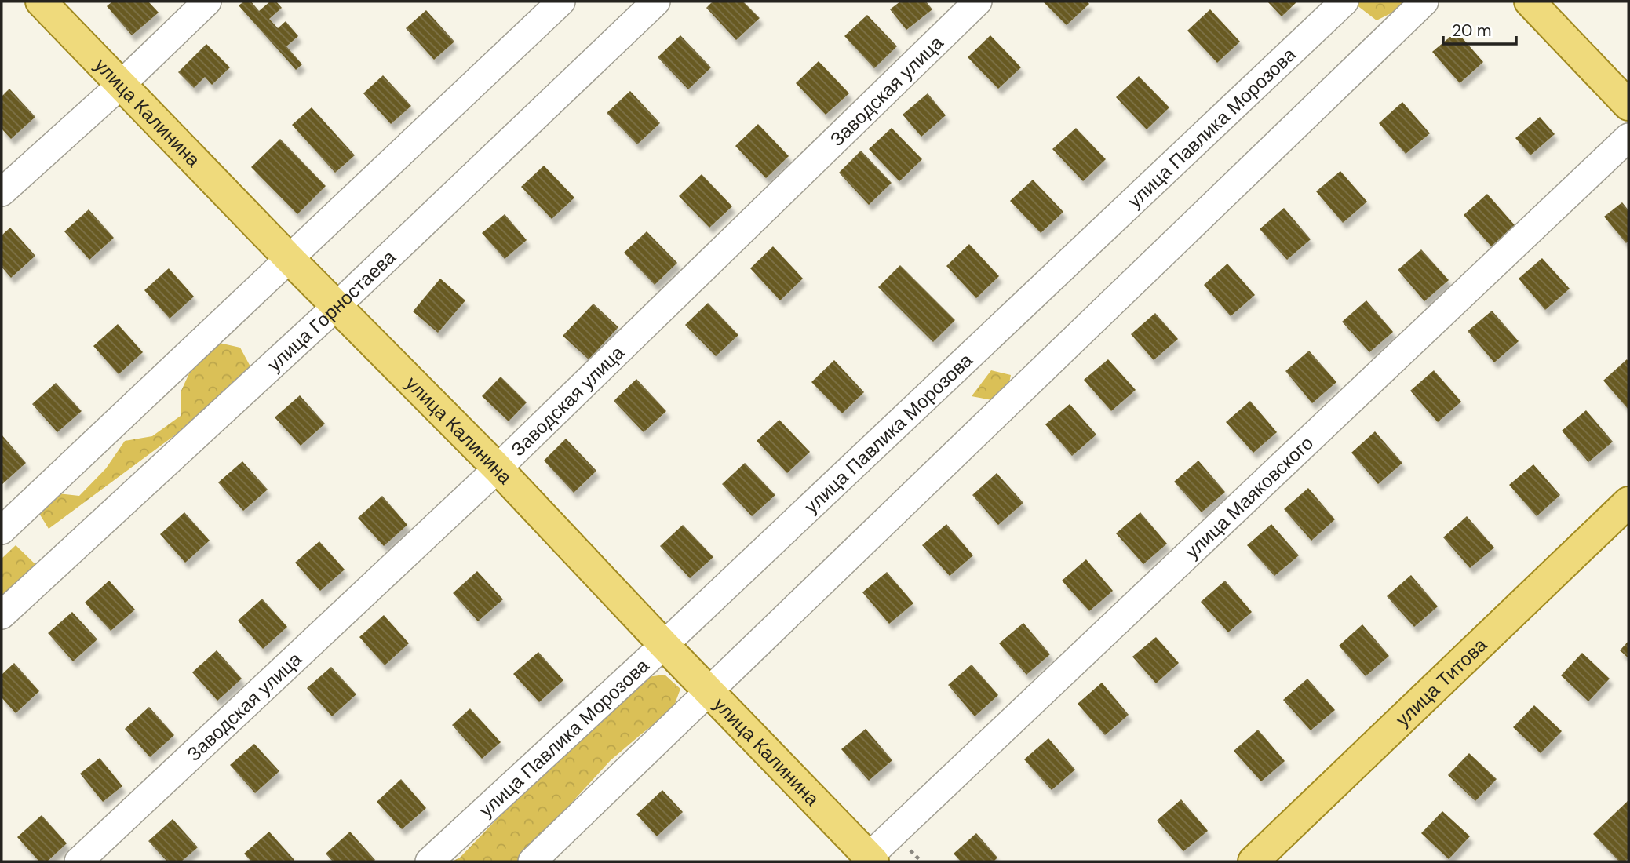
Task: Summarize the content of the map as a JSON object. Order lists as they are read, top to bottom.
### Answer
{
  "streets": {
    "main road": ["улица Калинина", "улица Титова"],
    "street": [
      "Заводская улица",
      "улица Павлика Морозова",
      "улица Горностаева",
      "улица Маяковского"
    ]
  },
  "crossings": [
    ["Заводская улица", "улица Калинина"],
    ["улица Калинина", "улица Павлика Морозова"],
    ["улица Калинина", "улица Горностаева"],
    ["улица Калинина", "улица Маяковского"]
  ],
  "scale_bar": "20 m"
}
